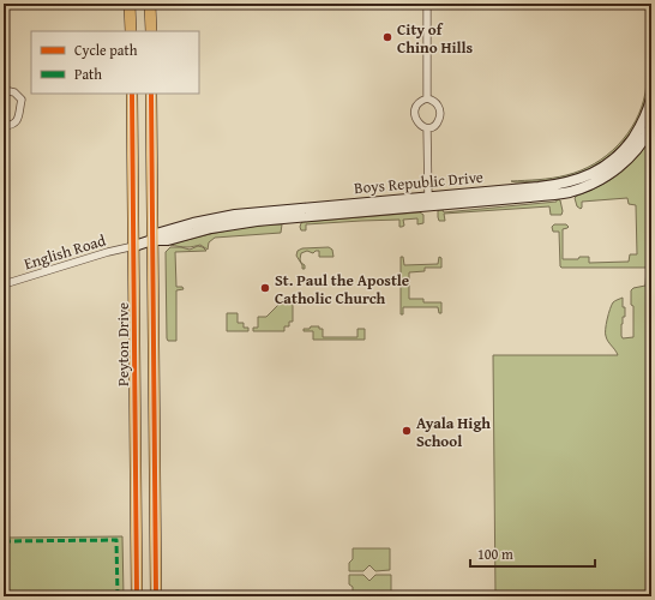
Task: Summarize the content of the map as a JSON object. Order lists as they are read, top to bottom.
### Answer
{
  "streets": {
    "main road": ["Boys Republic Drive", "Peyton Drive"],
    "street": ["English Road"]
  },
  "crossings": [
    ["Boys Republic Drive", "English Road"],
    ["Boys Republic Drive", "Peyton Drive"],
    ["English Road", "Peyton Drive"]
  ],
  "places": ["City of Chino Hills", "St. Paul the Apostle Catholic Church", "Ayala High School"],
  "legend": ["Cycle path", "Path"],
  "scale_bar": "100 m"
}
